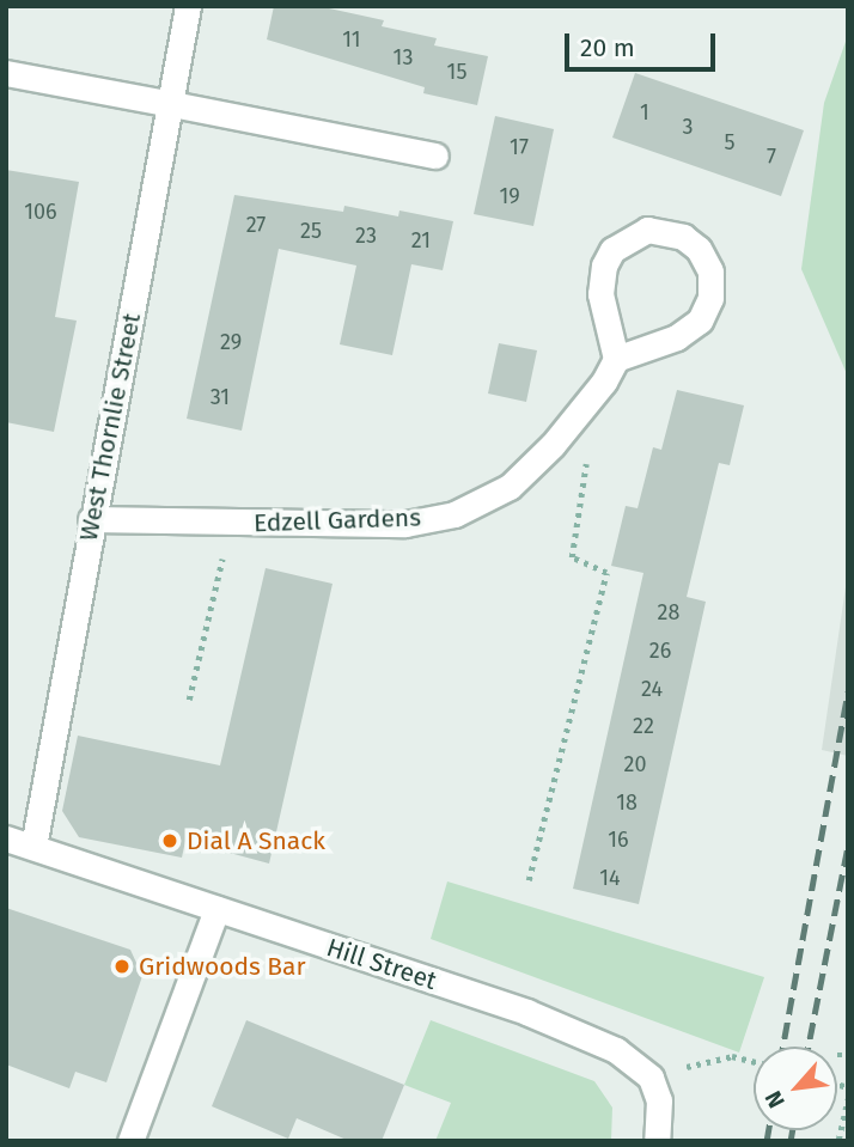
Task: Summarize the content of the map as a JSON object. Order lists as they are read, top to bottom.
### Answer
{
  "streets": {
    "street": ["West Thornlie Street", "Edzell Gardens", "Hill Street"]
  },
  "crossings": [
    ["West Thornlie Street", "Edzell Gardens"],
    ["West Thornlie Street", "Hill Street"]
  ],
  "places": ["Dial A Snack", "Gridwoods Bar"],
  "house_numbers": [
    "11",
    "13",
    "15",
    "1",
    "3",
    "5",
    "17",
    "7",
    "19",
    "106",
    "27",
    "25",
    "23",
    "21",
    "29",
    "31",
    "28",
    "26",
    "24",
    "22",
    "20",
    "18",
    "16",
    "14"
  ],
  "scale_bar": "20 m",
  "north": "bottom left"
}
